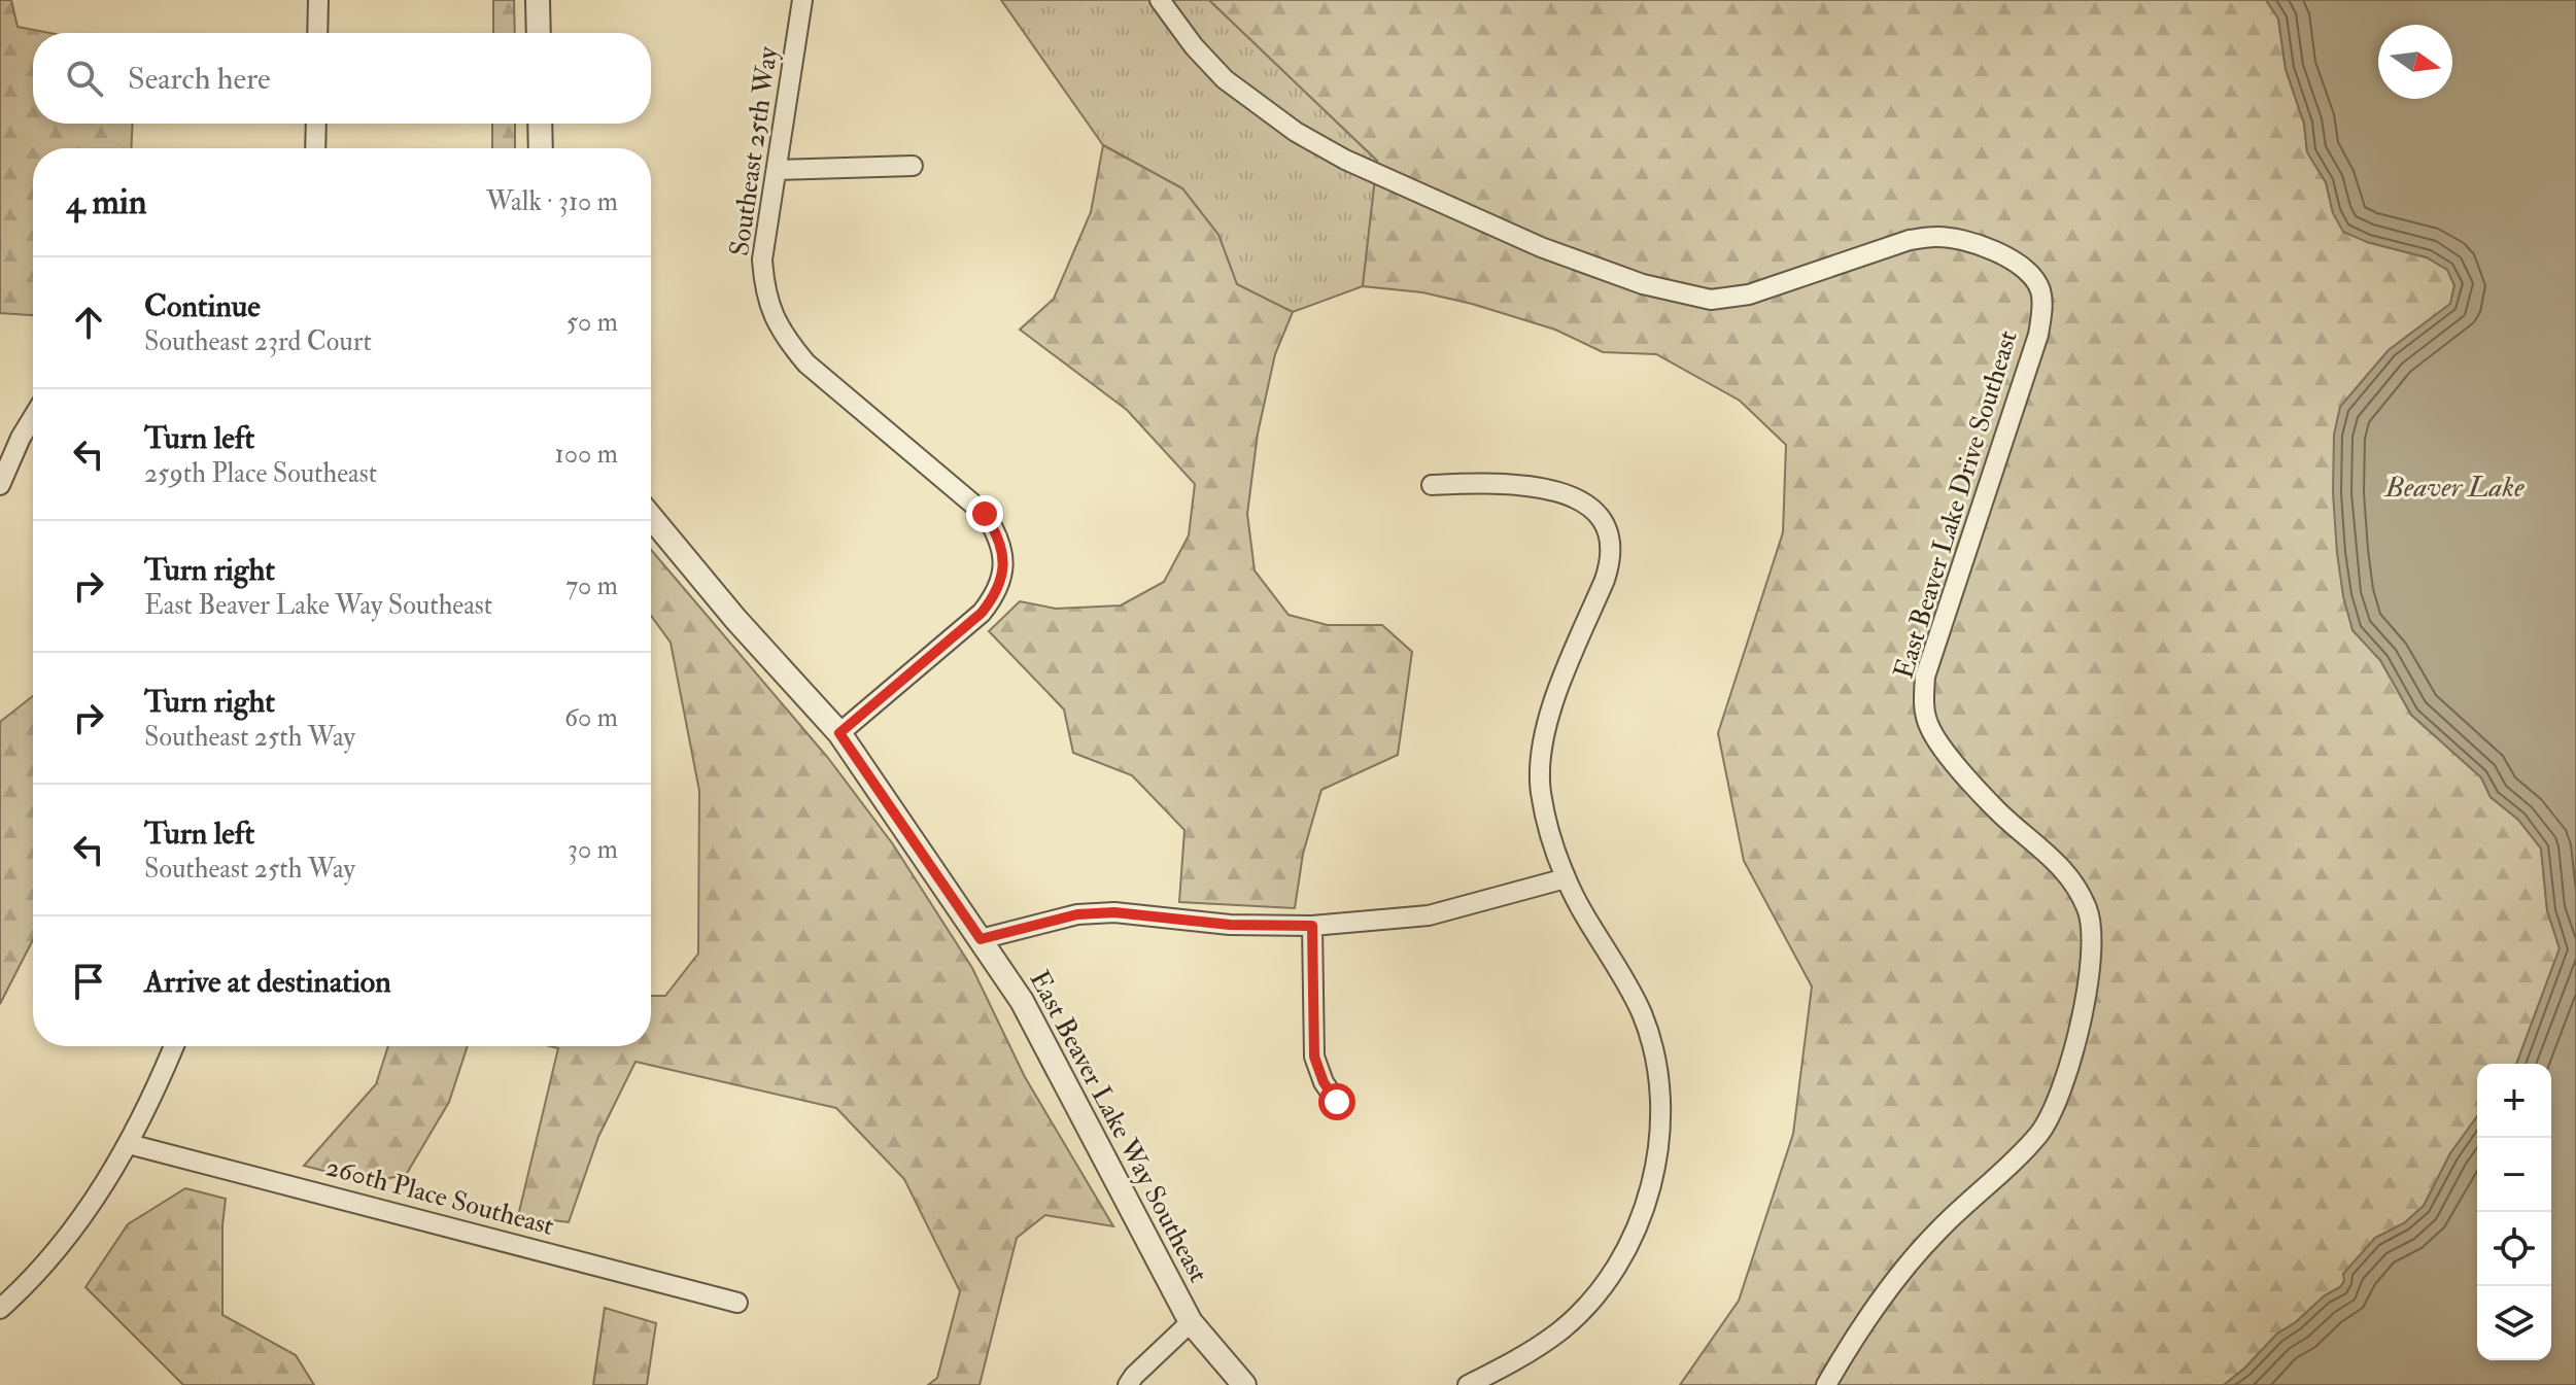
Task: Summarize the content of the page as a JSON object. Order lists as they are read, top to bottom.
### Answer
{
  "streets": {
    "street": [
      "Southeast 25th Way",
      "East Beaver Lake Drive Southeast",
      "East Beaver Lake Way Southeast",
      "260th Place Southeast"
    ]
  },
  "crossings": [
    ["Southeast 25th Way", "East Beaver Lake Way Southeast"]
  ],
  "water": ["Beaver Lake"],
  "north": "right",
  "page": {
    "search": "Search here",
    "heading": ["4 min", "Walk · 310 m"],
    "list": [
      ["Continue", "Southeast 23rd Court", "50 m"],
      ["Turn left", "259th Place Southeast", "100 m"],
      ["Turn right", "East Beaver Lake Way Southeast", "70 m"],
      ["Turn right", "Southeast 25th Way", "60 m"],
      ["Turn left", "Southeast 25th Way", "30 m"],
      "Arrive at destination"
    ],
    "map_buttons": ["+", "−"]
  }
}
